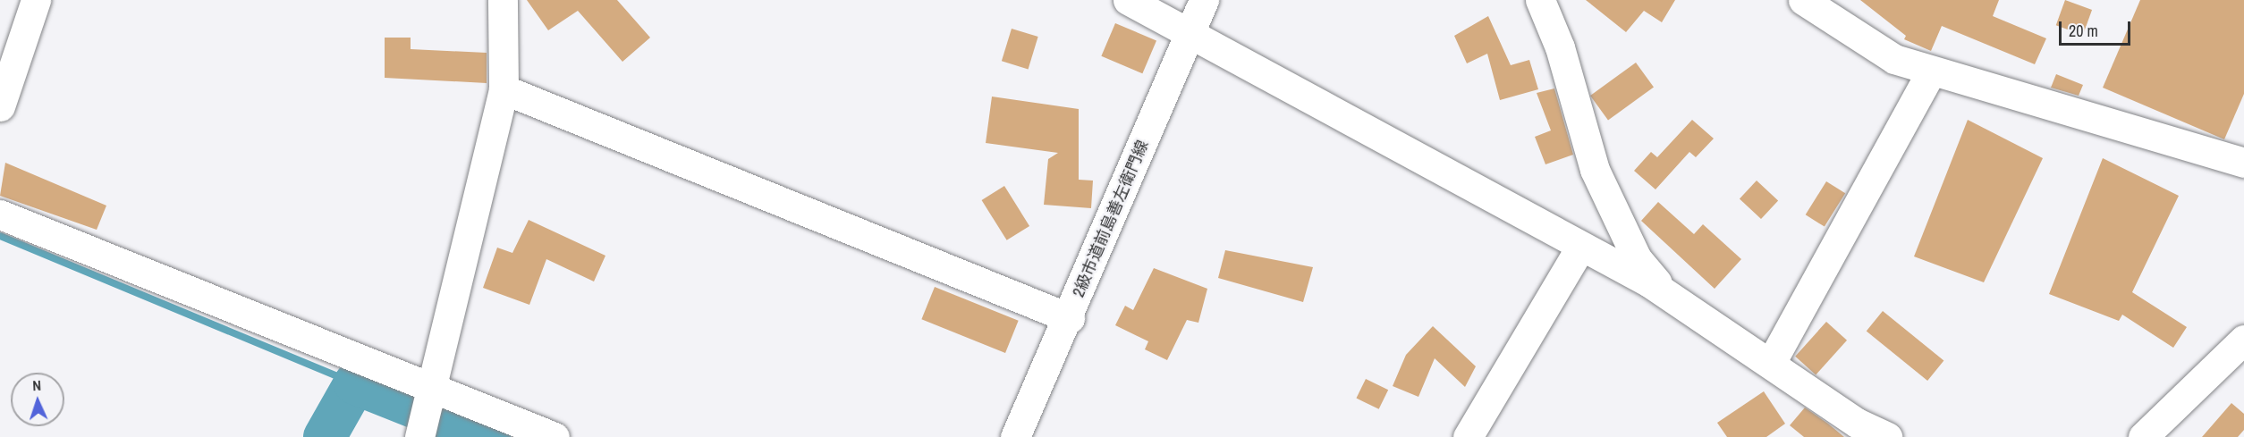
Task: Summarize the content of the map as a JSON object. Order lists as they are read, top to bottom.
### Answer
{
  "streets": {
    "street": ["2級市道前島善左衛門線"]
  },
  "scale_bar": "20 m",
  "north": "top"
}
